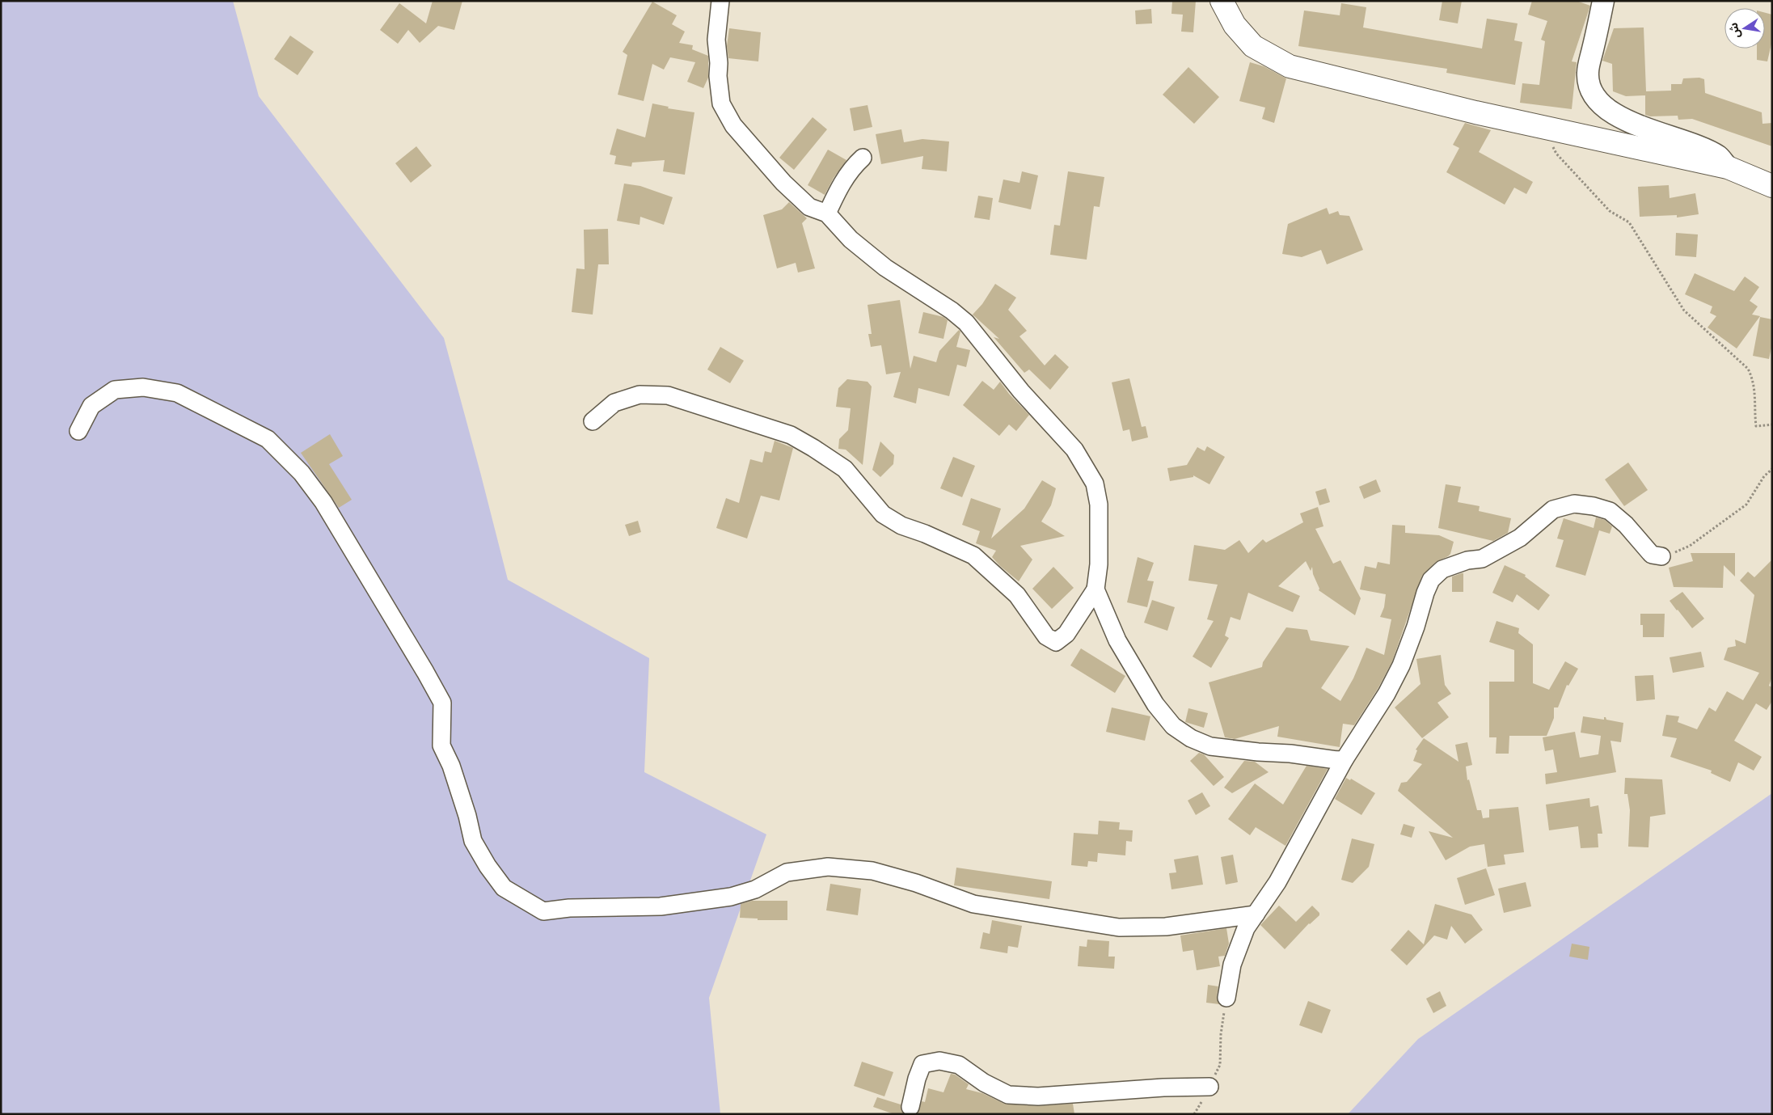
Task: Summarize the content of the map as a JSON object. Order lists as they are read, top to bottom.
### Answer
{
  "north": "left"
}
